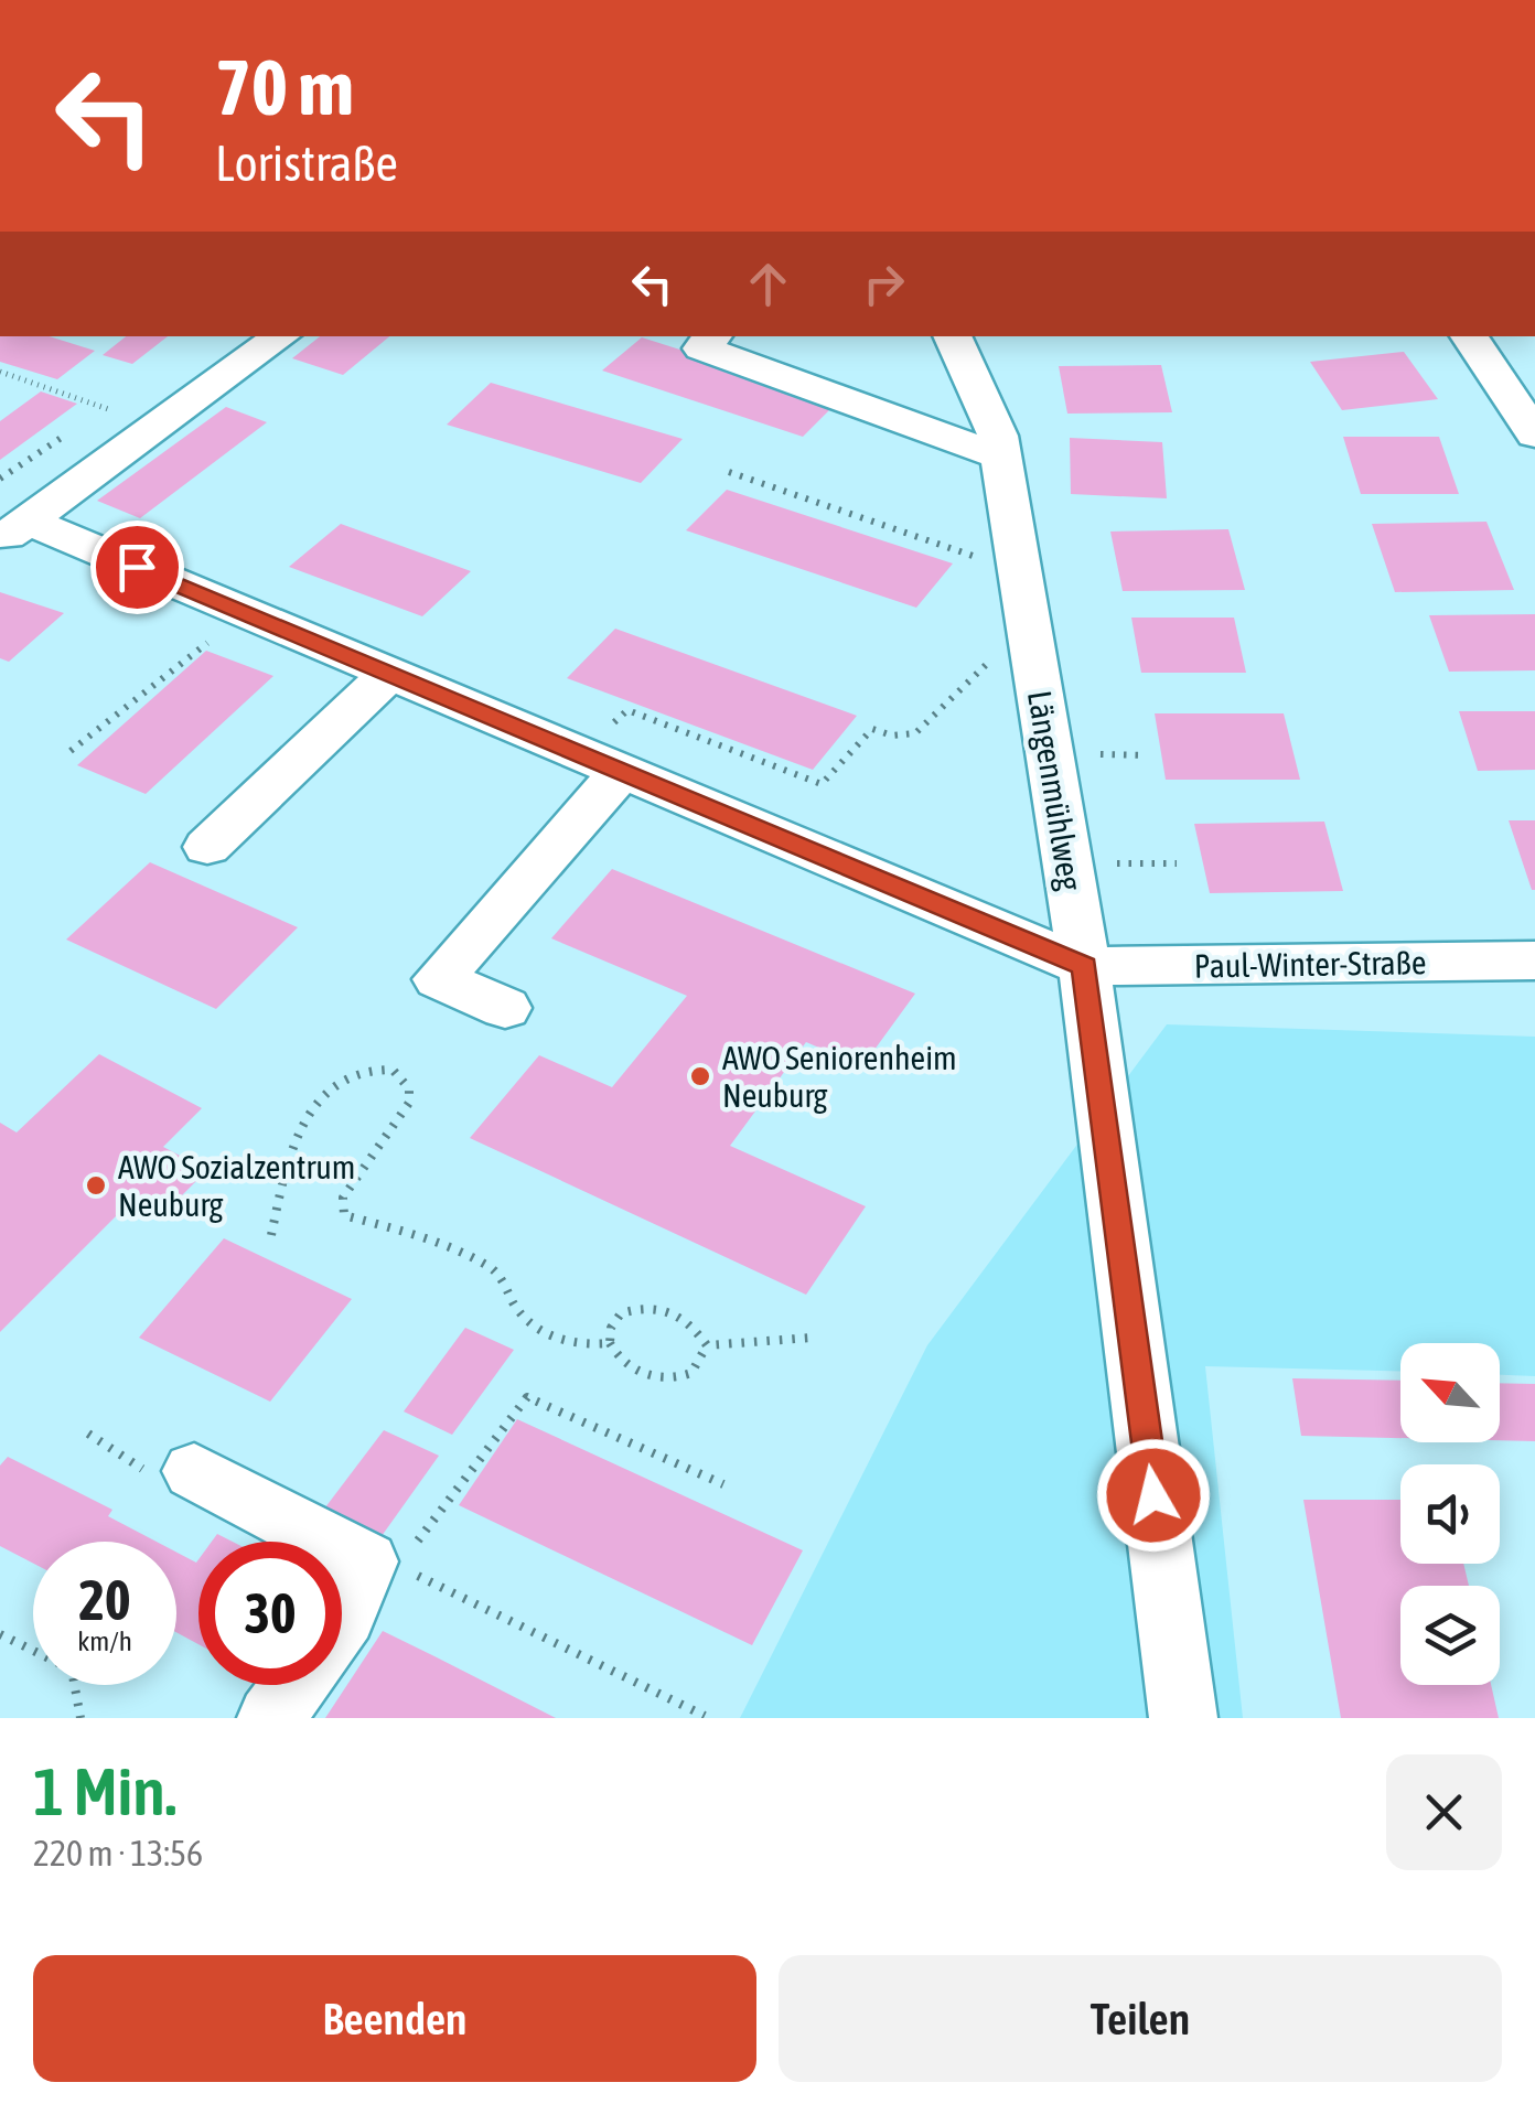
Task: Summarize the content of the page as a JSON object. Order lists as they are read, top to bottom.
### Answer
{
  "streets": {
    "street": ["Längenmühlweg", "Paul-Winter-Straße"]
  },
  "crossings": [
    ["Längenmühlweg", "Paul-Winter-Straße"]
  ],
  "places": ["AWO Seniorenheim Neuburg", "AWO Sozialzentrum Neuburg"],
  "north": "top left",
  "page": {
    "turn": ["70 m", "Loristraße"],
    "speed": "20 km/h",
    "limit": "30",
    "heading": ["1 Min.", "220 m · 13:56"],
    "buttons": ["Beenden", "Teilen"]
  }
}
